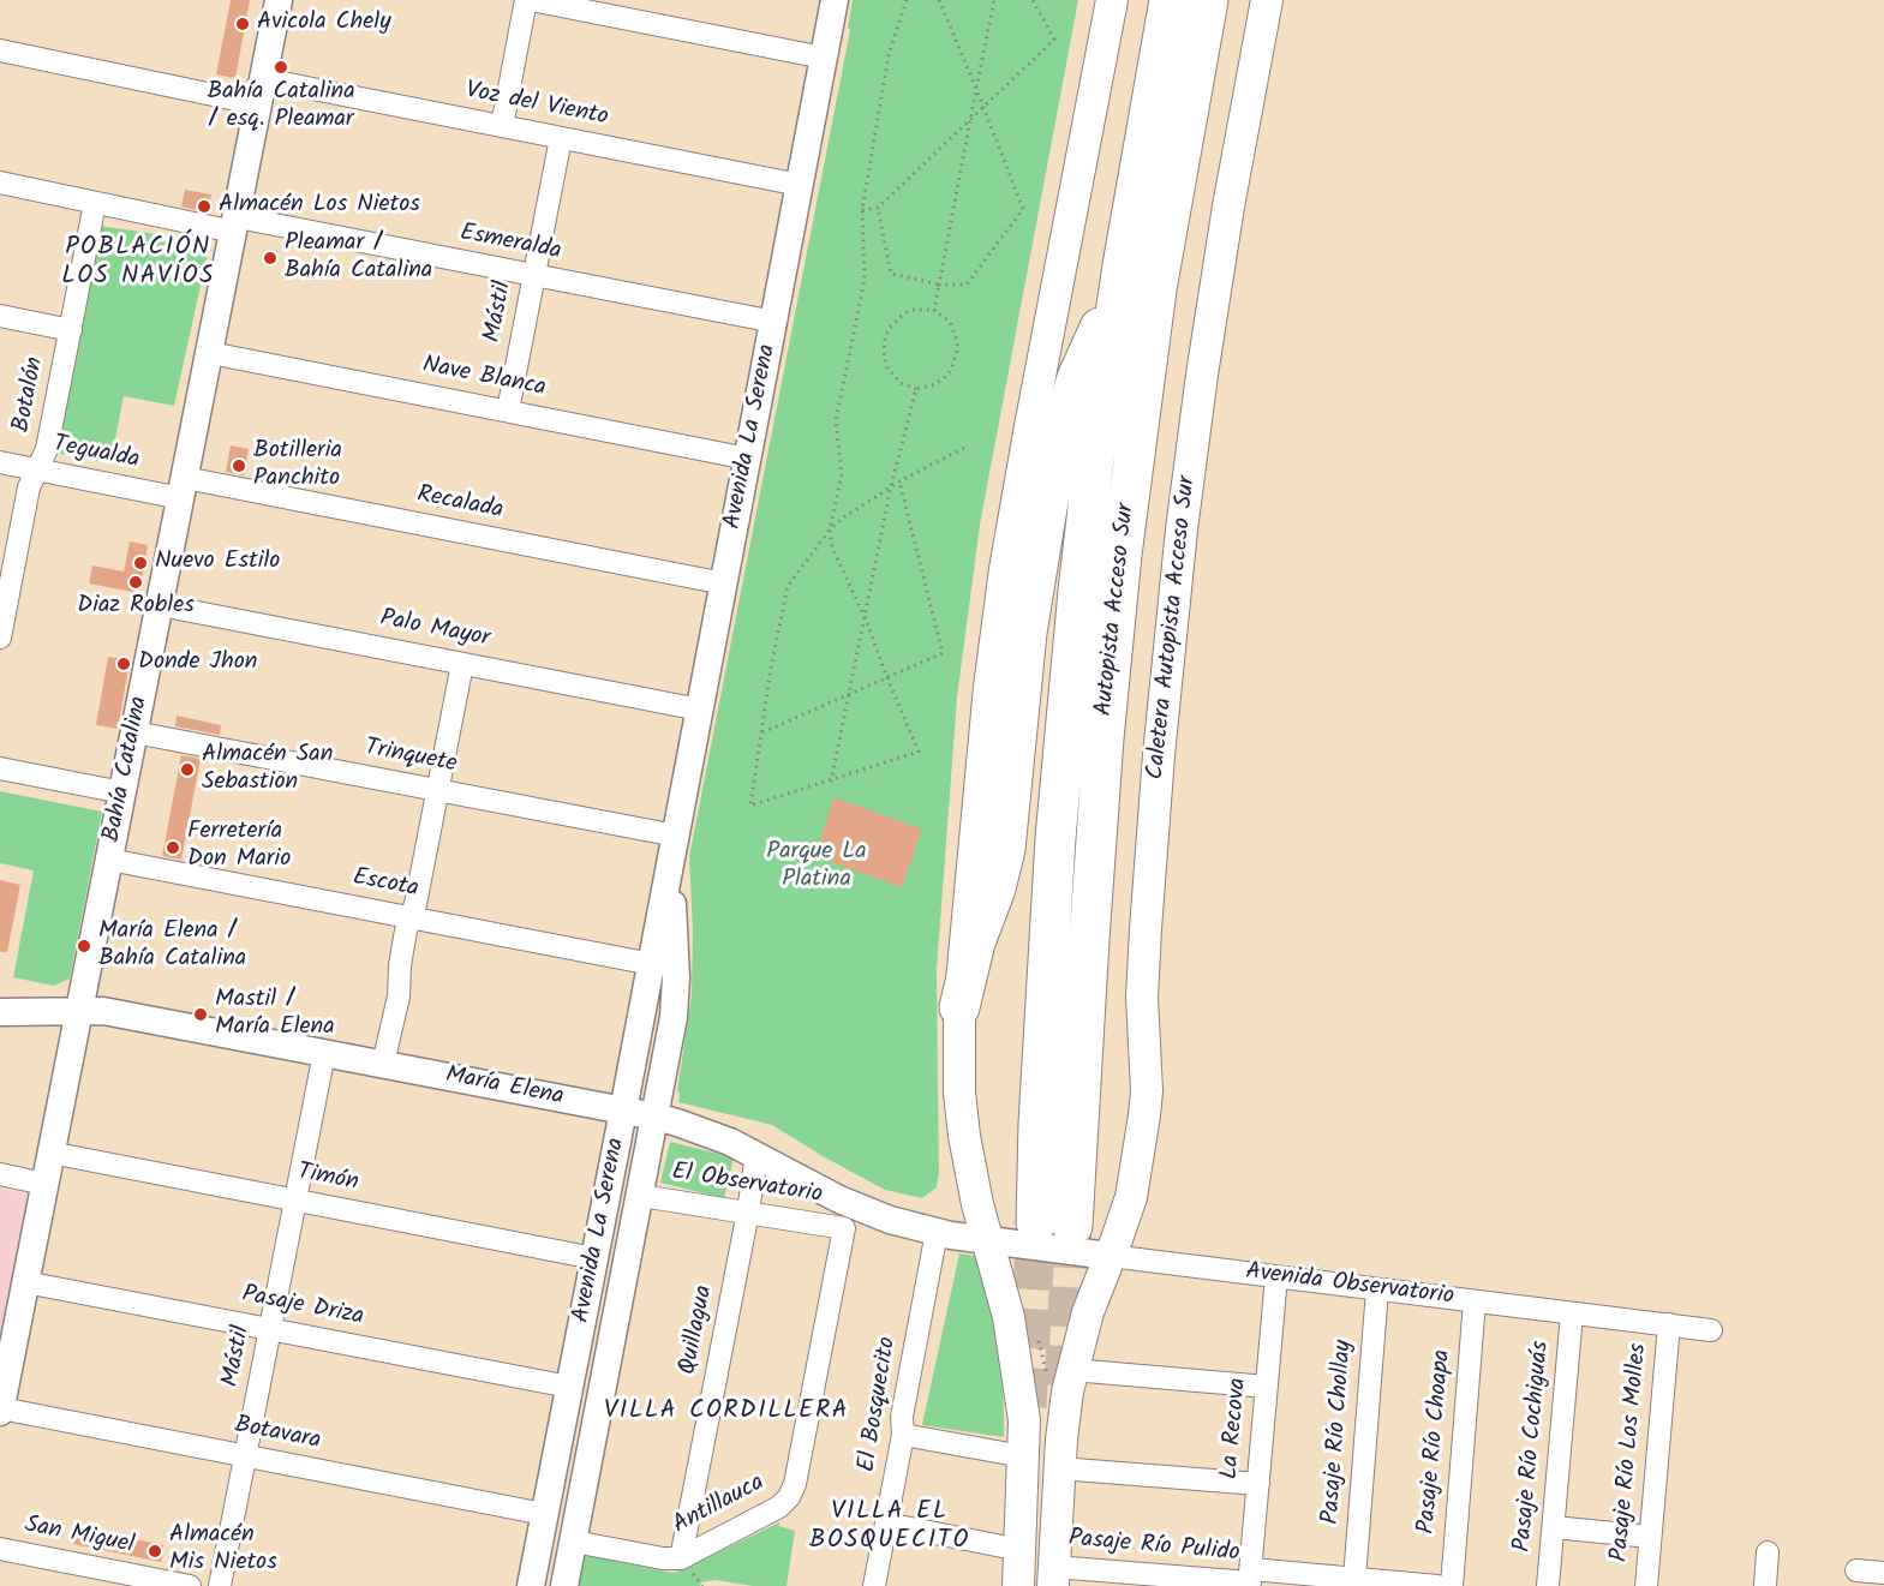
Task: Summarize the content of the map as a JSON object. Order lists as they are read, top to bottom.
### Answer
{
  "streets": {
    "highway": ["Autopista Acceso Sur"],
    "main road": ["Caletera Autopista Acceso Sur"],
    "street": [
      "Voz del Viento",
      "Esmeralda",
      "Mástil",
      "Nave Blanca",
      "Botalón",
      "Avenida La Serena",
      "Tegualda",
      "Recalada",
      "Palo Mayor",
      "Trinquete",
      "Bahía Catalina",
      "Escota",
      "María Elena",
      "Timón",
      "El Observatorio",
      "Avenida Observatorio",
      "Pasaje Driza",
      "Quillagua",
      "El Bosquecito",
      "La Recova",
      "Pasaje Río Chollay",
      "Botavara",
      "Pasaje Río Choapa",
      "Pasaje Río Cochiguás",
      "Pasaje Río Los Molles",
      "Antillauca",
      "San Miguel",
      "Pasaje Río Pulido"
    ]
  },
  "crossings": [
    ["Voz del Viento", "Mástil"],
    ["Voz del Viento", "Avenida La Serena"],
    ["Voz del Viento", "Bahía Catalina"],
    ["Esmeralda", "Mástil"],
    ["Esmeralda", "Botalón"],
    ["Esmeralda", "Avenida La Serena"],
    ["Esmeralda", "Bahía Catalina"],
    ["Mástil", "Nave Blanca"],
    ["Mástil", "María Elena"],
    ["Mástil", "Timón"],
    ["Mástil", "Pasaje Driza"],
    ["Mástil", "Botavara"],
    ["Nave Blanca", "Avenida La Serena"],
    ["Nave Blanca", "Bahía Catalina"],
    ["Botalón", "Tegualda"],
    ["Avenida La Serena", "Recalada"],
    ["Avenida La Serena", "Palo Mayor"],
    ["Avenida La Serena", "Trinquete"],
    ["Avenida La Serena", "Escota"],
    ["Avenida La Serena", "María Elena"],
    ["Avenida La Serena", "Timón"],
    ["Avenida La Serena", "El Observatorio"],
    ["Avenida La Serena", "Pasaje Driza"],
    ["Avenida La Serena", "Botavara"],
    ["Avenida La Serena", "Antillauca"],
    ["Tegualda", "Recalada"],
    ["Tegualda", "Bahía Catalina"],
    ["Recalada", "Bahía Catalina"],
    ["Caletera Autopista Acceso Sur", "Avenida Observatorio"],
    ["Palo Mayor", "Bahía Catalina"],
    ["Trinquete", "Bahía Catalina"],
    ["Bahía Catalina", "Escota"],
    ["Bahía Catalina", "María Elena"],
    ["Bahía Catalina", "Timón"],
    ["Bahía Catalina", "Pasaje Driza"],
    ["Bahía Catalina", "Botavara"],
    ["María Elena", "Avenida Observatorio"],
    ["María Elena", "Quillagua"],
    ["María Elena", "El Bosquecito"],
    ["El Observatorio", "Quillagua"],
    ["El Observatorio", "Antillauca"],
    ["Avenida Observatorio", "La Recova"],
    ["Avenida Observatorio", "Pasaje Río Chollay"],
    ["Avenida Observatorio", "Pasaje Río Choapa"],
    ["Avenida Observatorio", "Pasaje Río Cochiguás"],
    ["Avenida Observatorio", "Pasaje Río Los Molles"],
    ["Quillagua", "Antillauca"],
    ["La Recova", "Pasaje Río Pulido"],
    ["Pasaje Río Chollay", "Pasaje Río Pulido"]
  ],
  "districts": ["POBLACIÓN LOS NAVÍOS", "VILLA CORDILLERA", "VILLA EL BOSQUECITO"],
  "parks": ["Parque La Platina"],
  "places": [
    "Avicola Chely",
    "Bahía Catalina / esq. Pleamar",
    "Almacén Los Nietos",
    "Pleamar / Bahía Catalina",
    "Botilleria Panchito",
    "Nuevo Estilo",
    "Diaz Robles",
    "Donde Jhon",
    "Almacén San Sebastion",
    "Ferretería Don Mario",
    "María Elena / Bahía Catalina",
    "Mastil / María Elena",
    "Almacén Mis Nietos"
  ]
}
